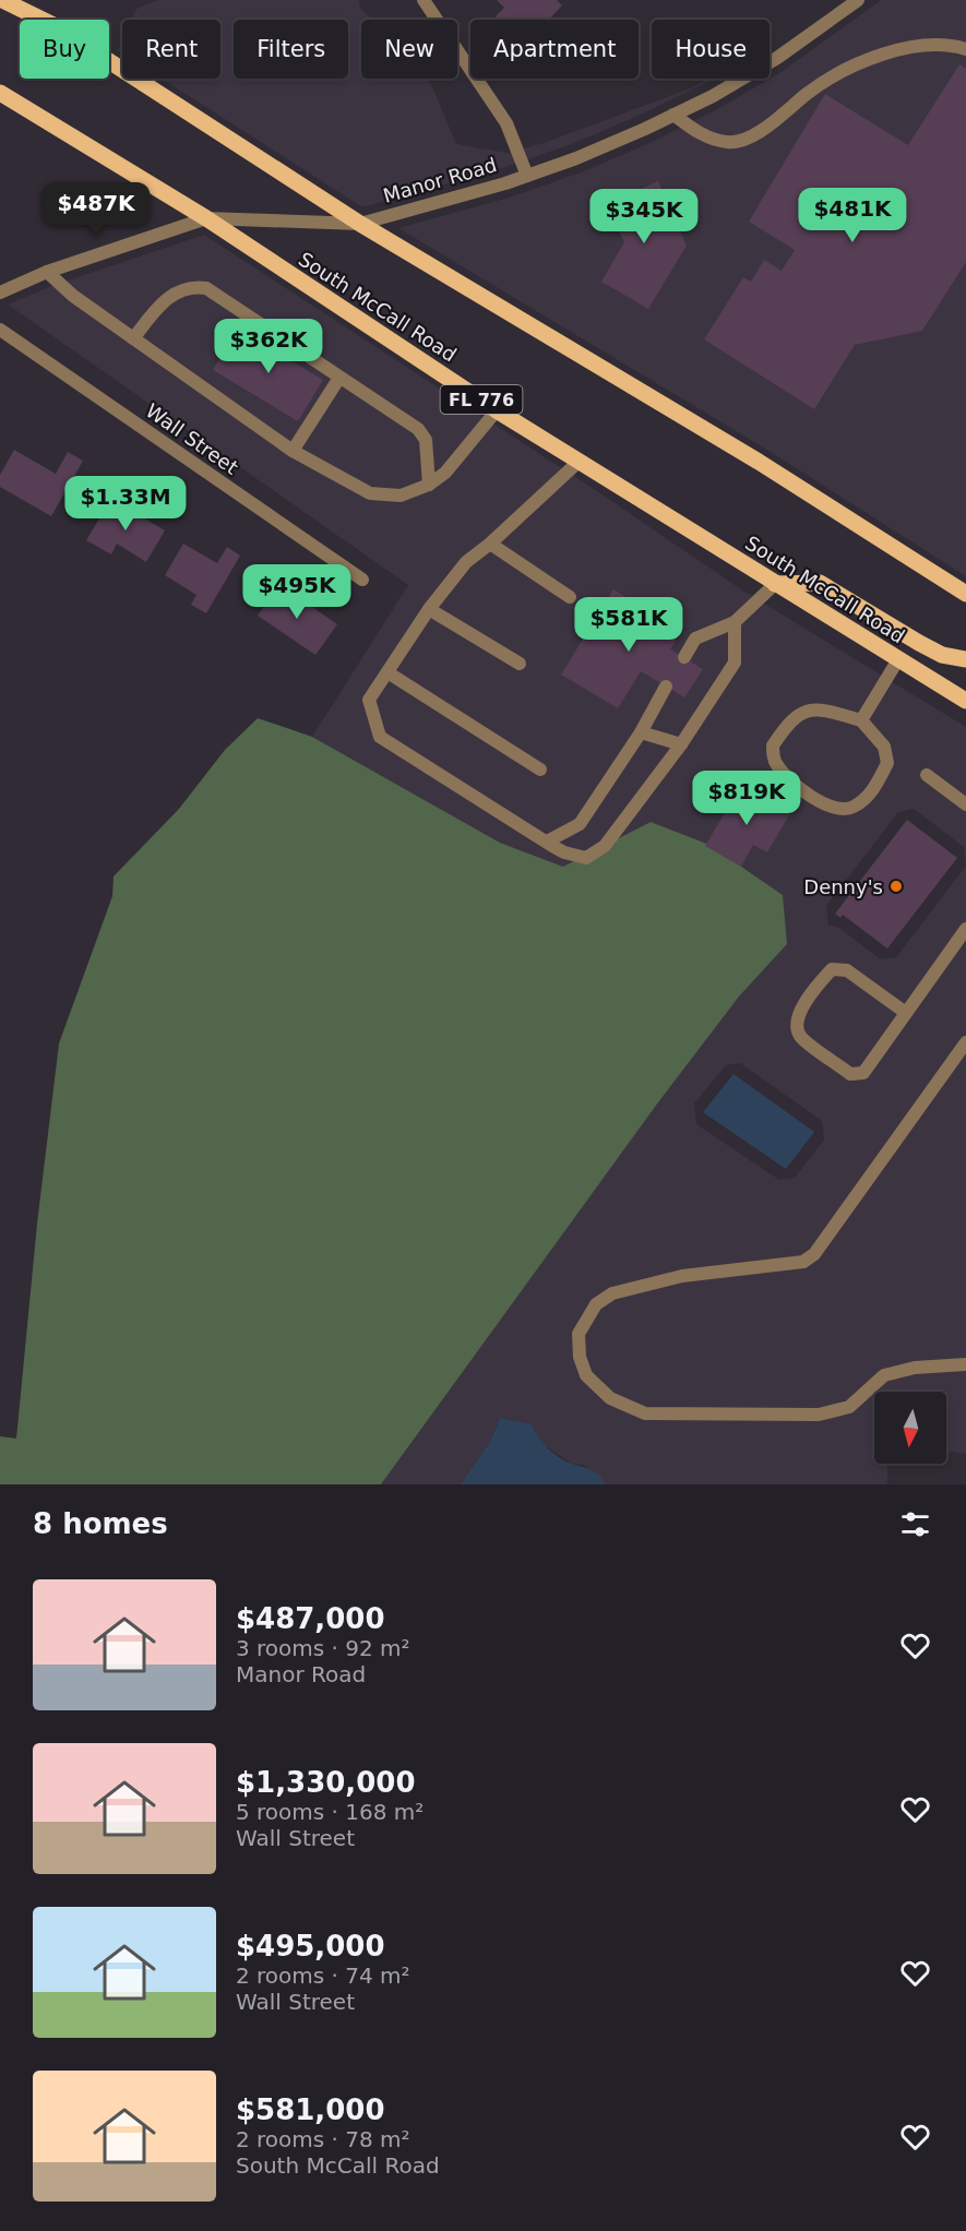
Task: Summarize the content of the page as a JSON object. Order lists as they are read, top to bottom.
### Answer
{
  "streets": {
    "main road": ["South McCall Road", "FL 776"],
    "street": ["Manor Road", "Wall Street"]
  },
  "crossings": [
    ["Manor Road", "South McCall Road"]
  ],
  "places": ["Denny's"],
  "north": "bottom",
  "page": {
    "chip": [
      "Buy",
      "Rent",
      "Filters",
      "New",
      "Apartment",
      "House"
    ],
    "price": [
      "$487K",
      "$481K",
      "$345K",
      "$362K",
      "$1.33M",
      "$495K",
      "$581K",
      "$819K"
    ],
    "heading": "8 homes",
    "list": [
      {
        "name": "$487,000",
        "note": "3 rooms · 92 m² · Manor Road"
      },
      {
        "name": "$1,330,000",
        "note": "5 rooms · 168 m² · Wall Street"
      },
      {
        "name": "$495,000",
        "note": "2 rooms · 74 m² · Wall Street"
      },
      {
        "name": "$581,000",
        "note": "2 rooms · 78 m² · South McCall Road"
      }
    ]
  }
}
